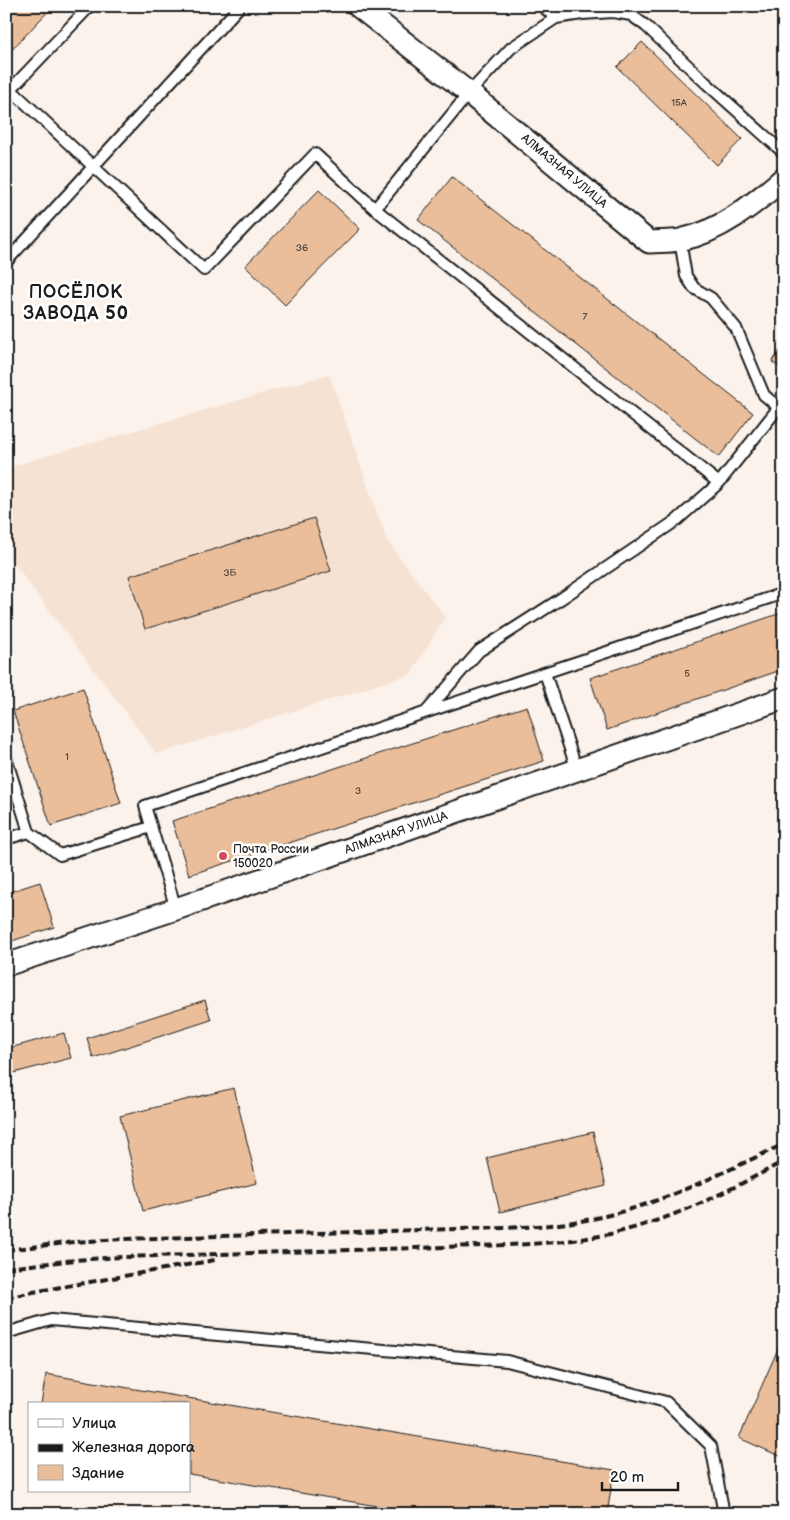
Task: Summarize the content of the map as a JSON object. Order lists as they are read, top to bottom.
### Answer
{
  "streets": {
    "street": ["АЛМАЗНАЯ УЛИЦА"]
  },
  "districts": ["ПОСЁЛОК ЗАВОДА 50"],
  "places": ["Почта России 150020"],
  "house_numbers": [
    "15А",
    "36",
    "7",
    "3Б",
    "5",
    "1",
    "3"
  ],
  "legend": ["Улица", "Железная дорога", "Здание"],
  "scale_bar": "20 m"
}
